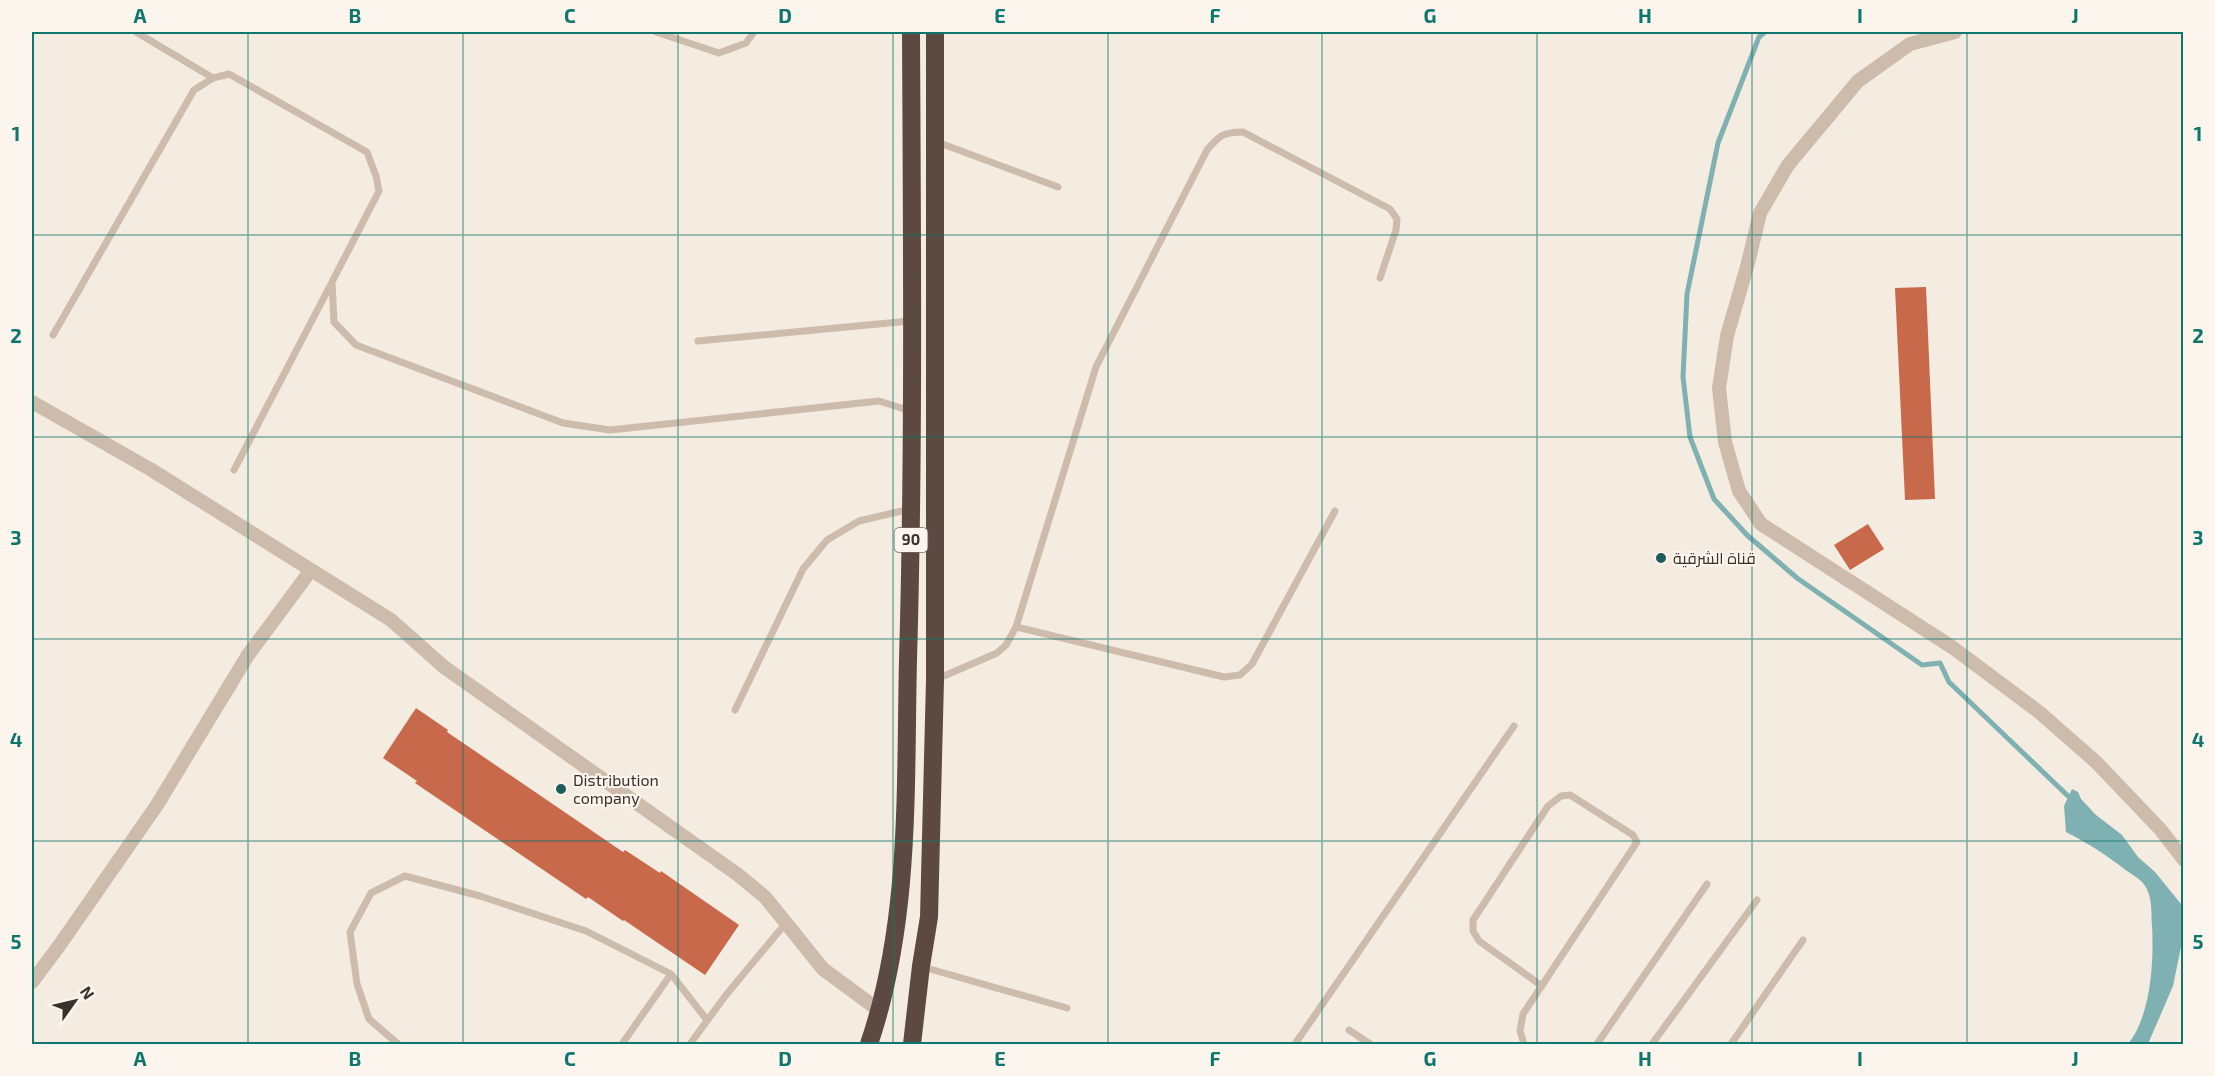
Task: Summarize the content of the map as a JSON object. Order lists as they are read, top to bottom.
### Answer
{
  "streets": {
    "highway": ["90"]
  },
  "places": ["قناة الشرقية", "Distribution company"],
  "north": "top right",
  "grid": {
    "columns": [
      "A",
      "B",
      "C",
      "D",
      "E",
      "F",
      "G",
      "H",
      "I",
      "J"
    ],
    "rows": [
      "1",
      "2",
      "3",
      "4",
      "5"
    ]
  }
}
